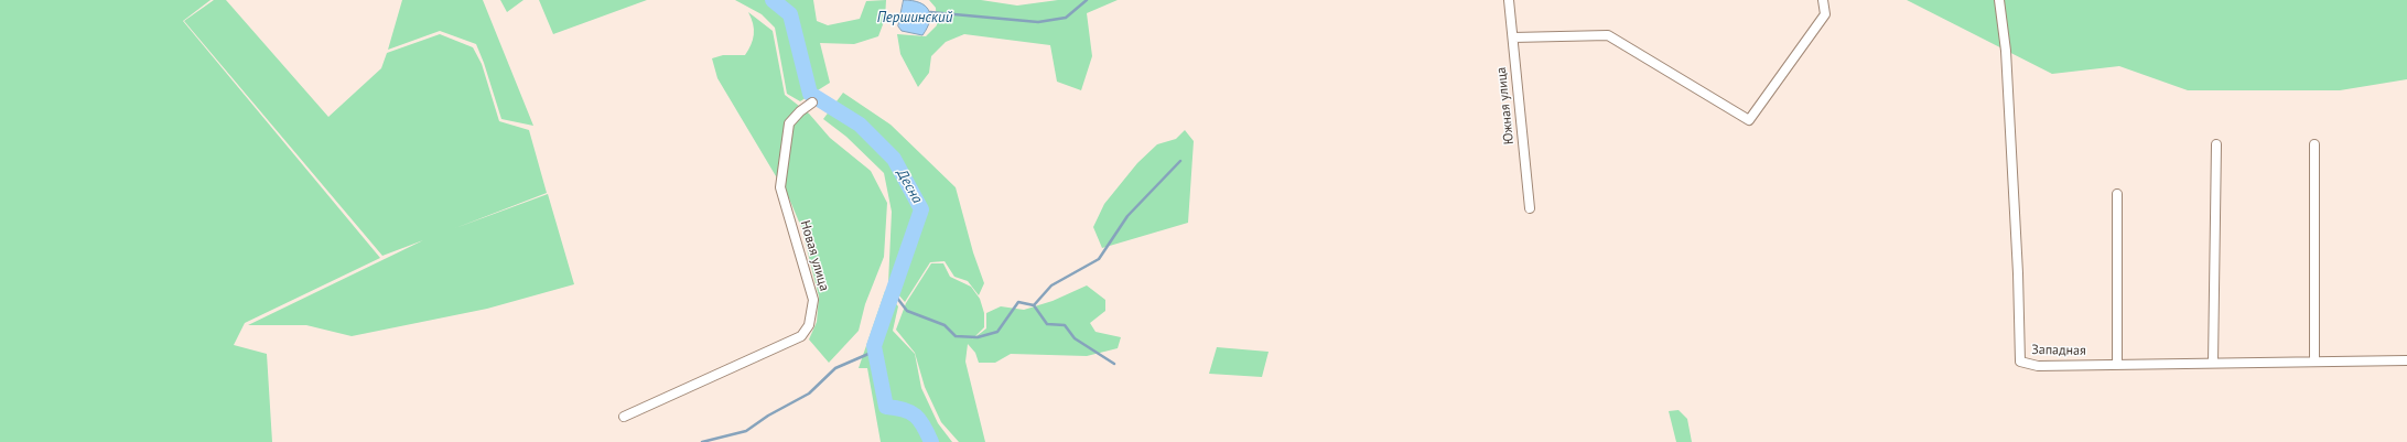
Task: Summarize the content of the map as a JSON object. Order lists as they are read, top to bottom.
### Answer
{
  "streets": {
    "street": ["Южная улица", "Новая улица", "Западная"]
  },
  "water": ["Першинский", "Десна"]
}
